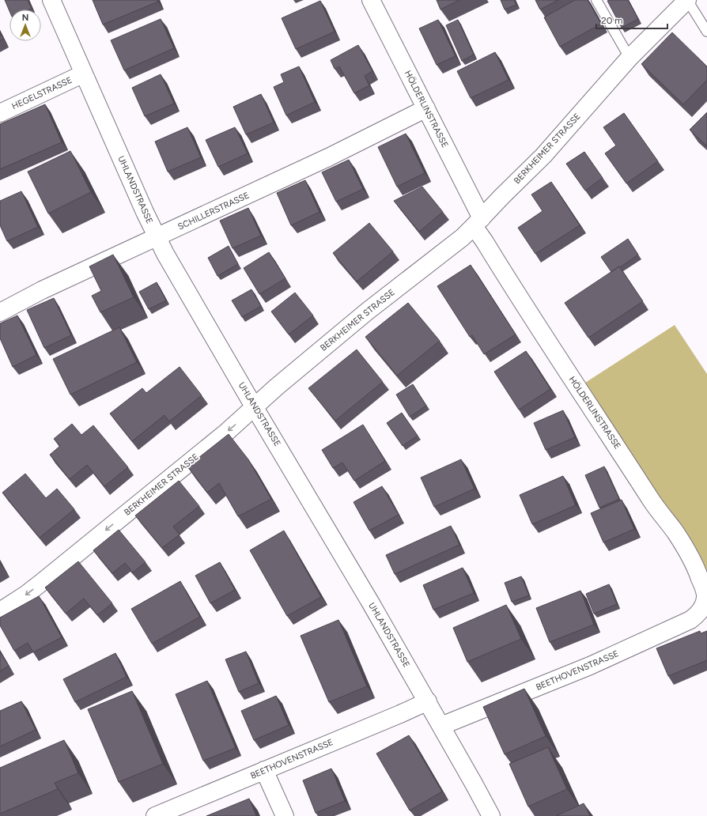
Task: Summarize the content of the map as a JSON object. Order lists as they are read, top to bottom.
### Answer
{
  "streets": {
    "street": [
      "HEGELSTRASSE",
      "HÖLDERLINSTRASSE",
      "BERKHEIMER STRASSE",
      "UHLANDSTRASSE",
      "SCHILLERSTRASSE",
      "BEETHOVENSTRASSE"
    ]
  },
  "crossings": [
    ["HEGELSTRASSE", "UHLANDSTRASSE"],
    ["HÖLDERLINSTRASSE", "BERKHEIMER STRASSE"],
    ["HÖLDERLINSTRASSE", "SCHILLERSTRASSE"],
    ["HÖLDERLINSTRASSE", "BEETHOVENSTRASSE"],
    ["BERKHEIMER STRASSE", "UHLANDSTRASSE"],
    ["UHLANDSTRASSE", "SCHILLERSTRASSE"],
    ["UHLANDSTRASSE", "BEETHOVENSTRASSE"]
  ],
  "one_way": ["BERKHEIMER STRASSE"],
  "scale_bar": "20 m",
  "north": "top"
}
